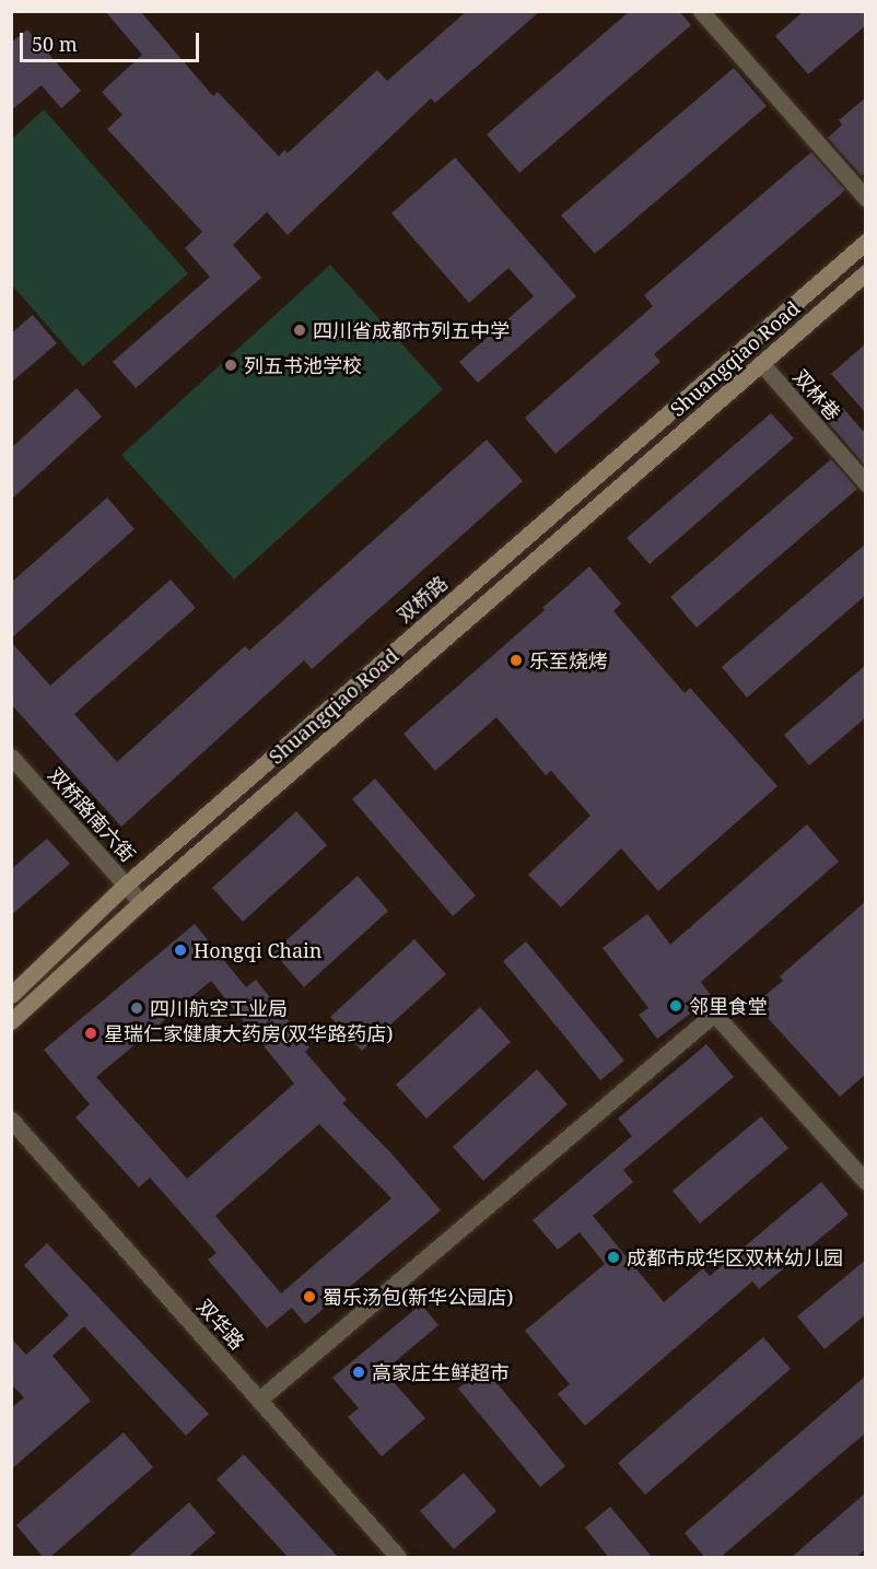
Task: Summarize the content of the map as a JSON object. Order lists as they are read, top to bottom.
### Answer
{
  "streets": {
    "main road": ["Shuangqiao Road", "双桥路"],
    "street": ["双林巷", "双桥路南六街", "双华路"]
  },
  "crossings": [
    ["Shuangqiao Road", "双林巷"],
    ["Shuangqiao Road", "双桥路南六街"],
    ["双桥路", "双桥路南六街"]
  ],
  "places": [
    "四川省成都市列五中学",
    "列五书池学校",
    "乐至烧烤",
    "Hongqi Chain",
    "邻里食堂",
    "四川航空工业局",
    "星瑞仁家健康大药房(双华路药店)",
    "成都市成华区双林幼儿园",
    "蜀乐汤包(新华公园店)",
    "高家庄生鲜超市"
  ],
  "scale_bar": "50 m"
}
